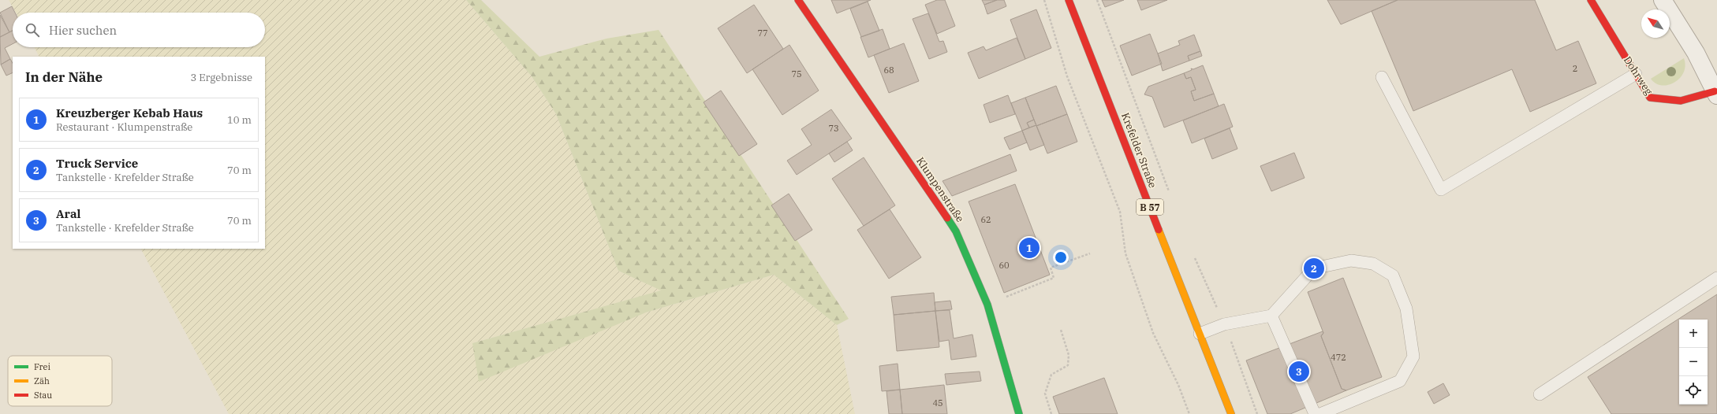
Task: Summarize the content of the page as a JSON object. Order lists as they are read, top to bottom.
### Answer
{
  "streets": {
    "street": [
      "Dohrweg",
      "Krefelder Straße",
      "Klumpenstraße",
      "B 57"
    ]
  },
  "house_numbers": [
    "77",
    "2",
    "68",
    "75",
    "73",
    "62",
    "60",
    "472",
    "45"
  ],
  "legend": ["Frei", "Zäh", "Stau"],
  "north": "top left",
  "page": {
    "search": "Hier suchen",
    "heading": ["In der Nähe", "3 Ergebnisse"],
    "list": [
      {
        "mark": "1",
        "name": "Kreuzberger Kebab Haus",
        "note": "Restaurant · Klumpenstraße",
        "value": "10 m"
      },
      {
        "mark": "2",
        "name": "Truck Service",
        "note": "Tankstelle · Krefelder Straße",
        "value": "70 m"
      },
      {
        "mark": "3",
        "name": "Aral",
        "note": "Tankstelle · Krefelder Straße",
        "value": "70 m"
      }
    ],
    "pins": ["1", "2", "3"],
    "map_buttons": ["+", "−"]
  }
}
